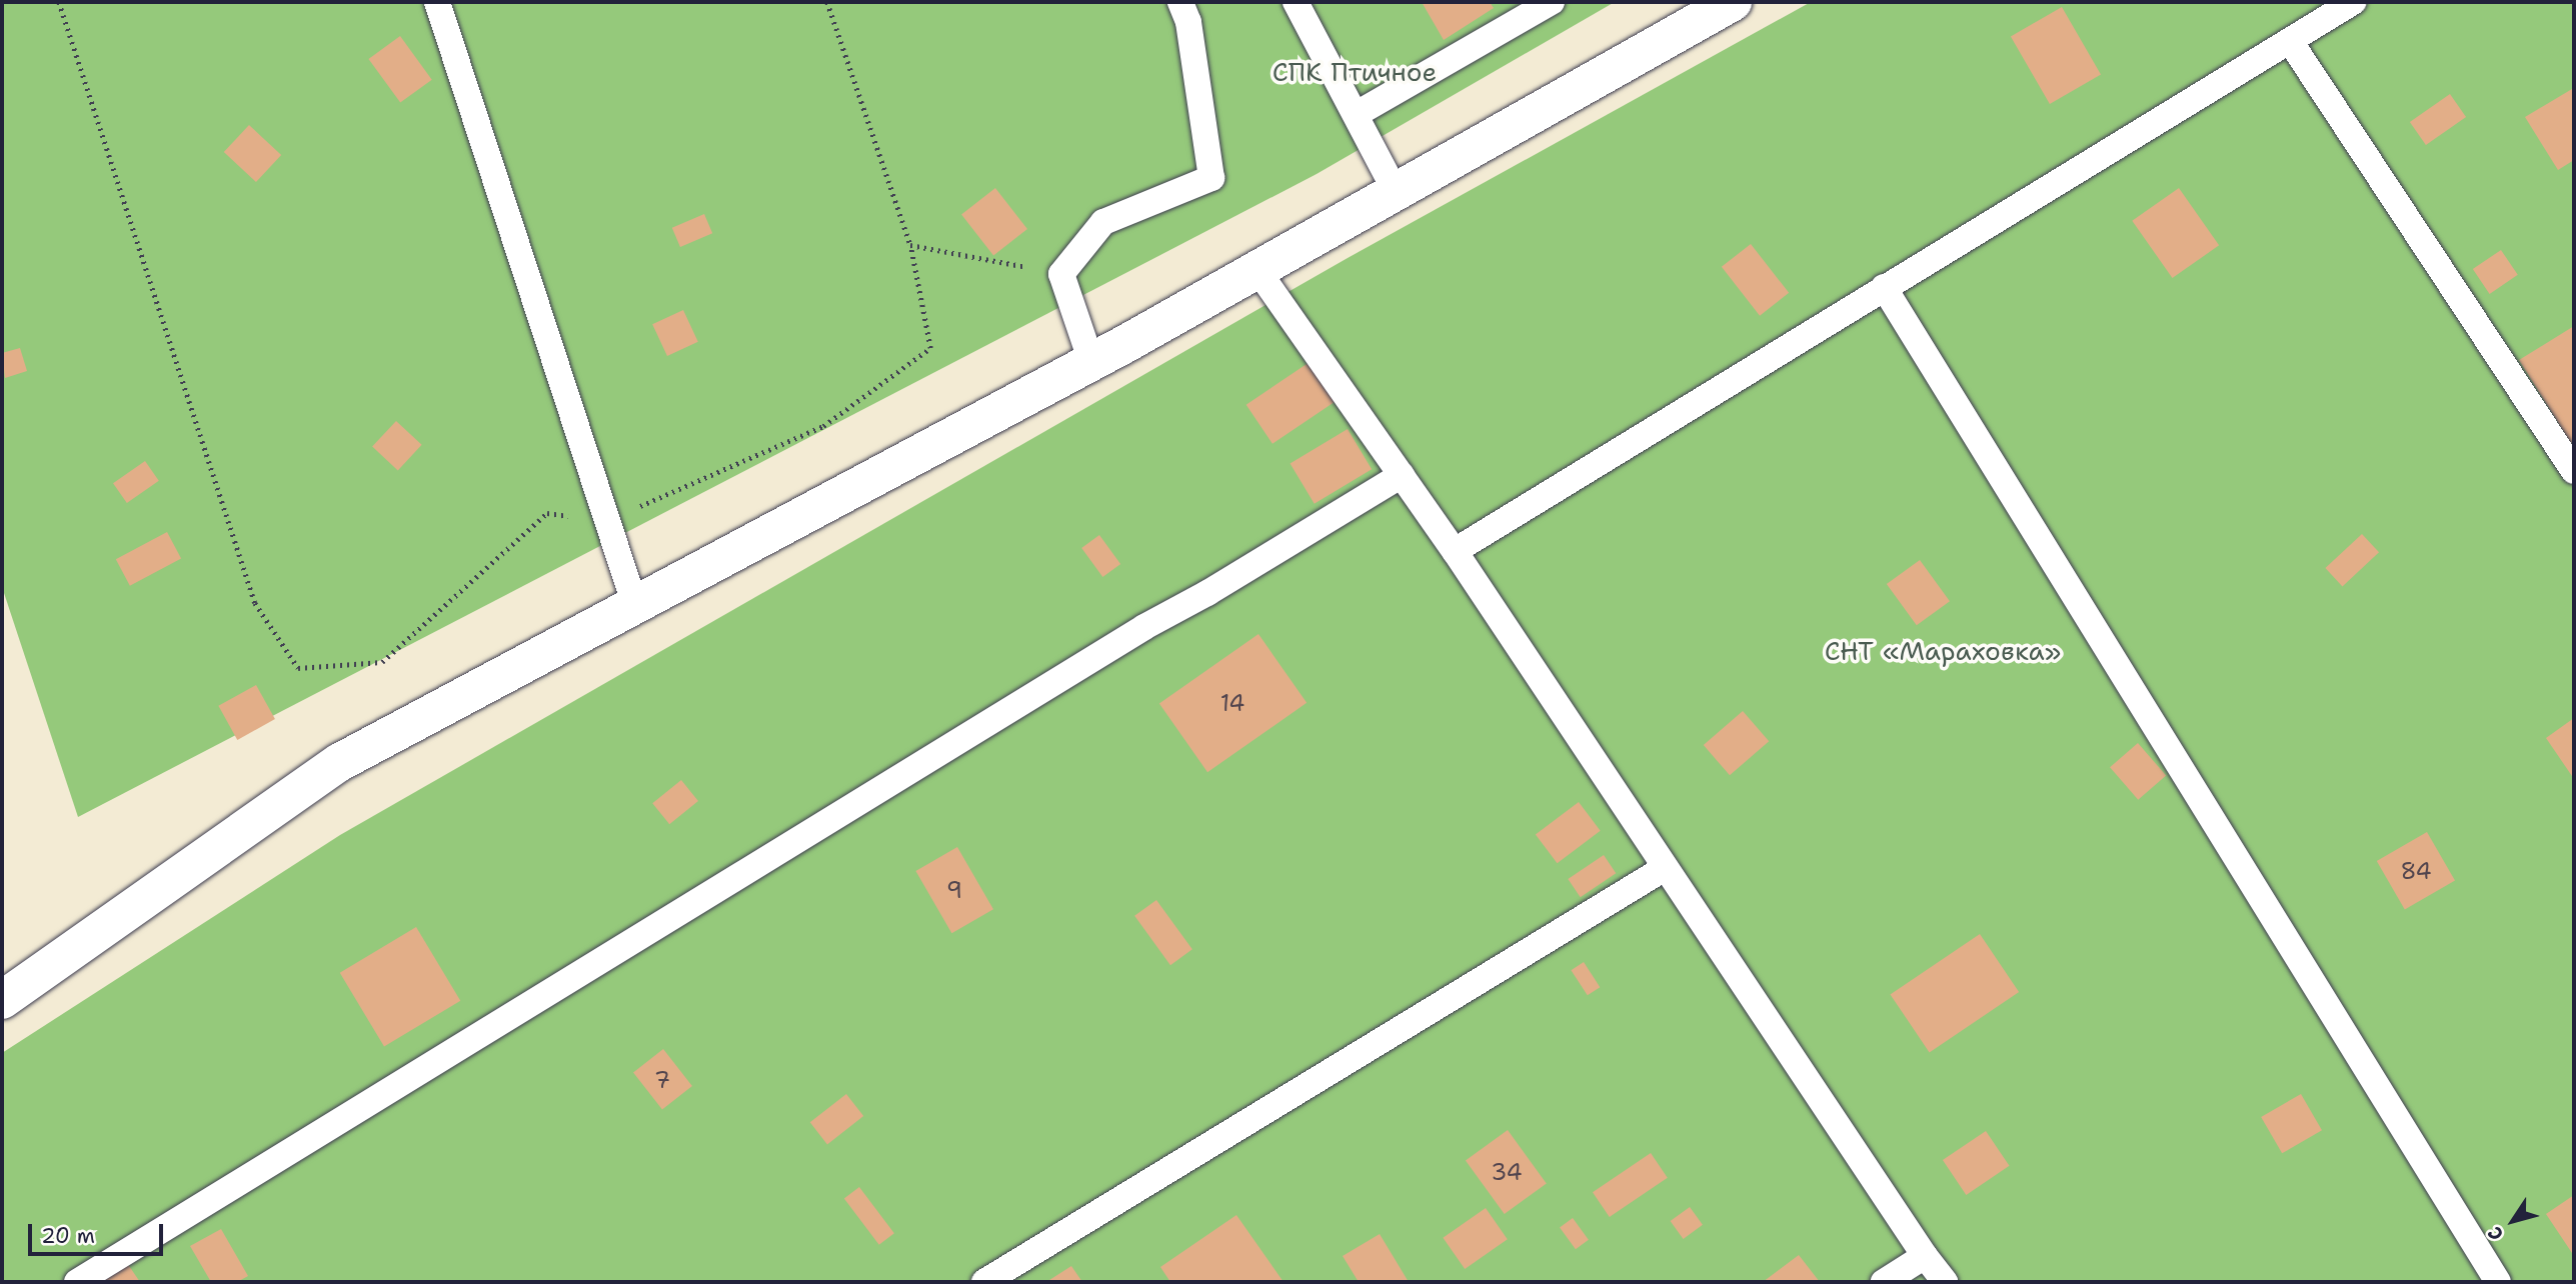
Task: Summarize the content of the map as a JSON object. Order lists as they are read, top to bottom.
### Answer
{
  "parks": ["СПК Птичное", "СНТ «Мараховка»"],
  "house_numbers": [
    "14",
    "84",
    "9",
    "7",
    "34"
  ],
  "scale_bar": "20 m",
  "north": "bottom left"
}
